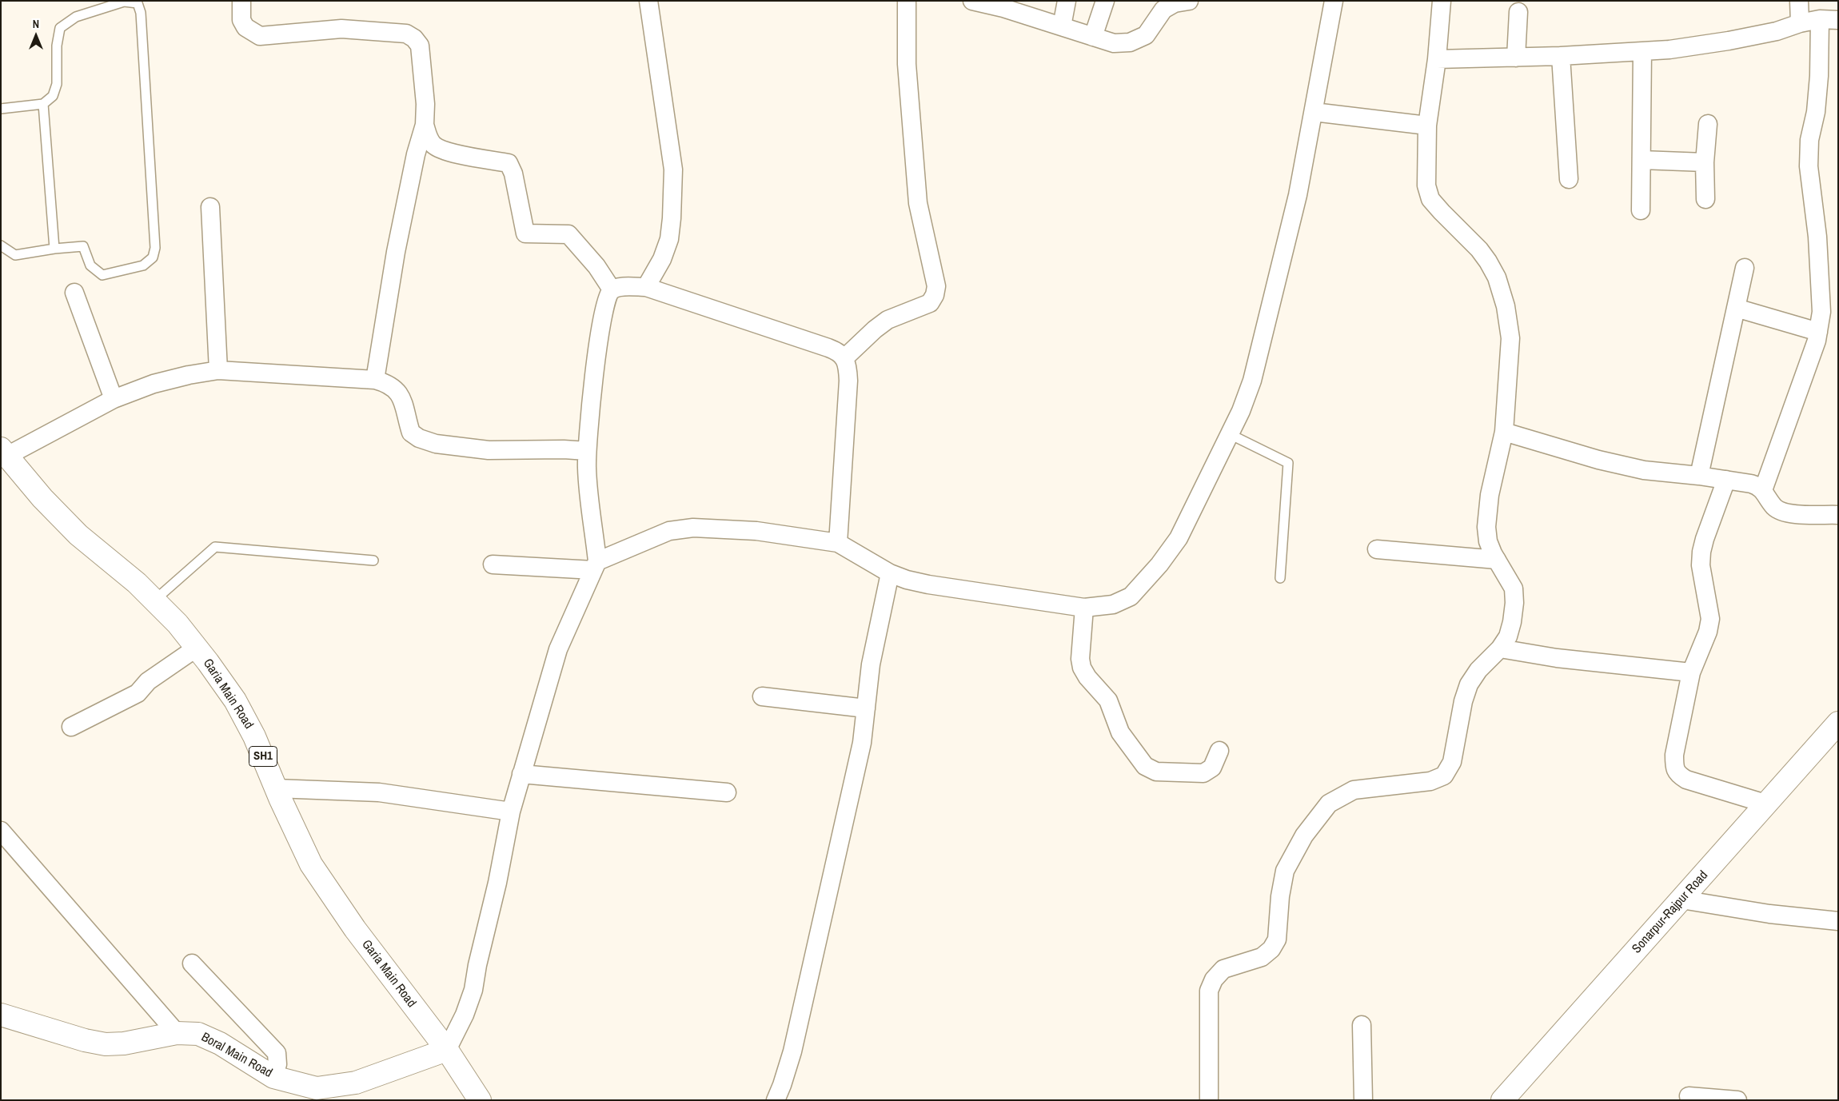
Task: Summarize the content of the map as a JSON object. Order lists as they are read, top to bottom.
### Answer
{
  "streets": {
    "main road": [
      "Garia Main Road",
      "SH1",
      "Sonarpur-Rajpur Road",
      "Boral Main Road"
    ]
  },
  "crossings": [
    ["Garia Main Road", "Boral Main Road"]
  ],
  "north": "top"
}
